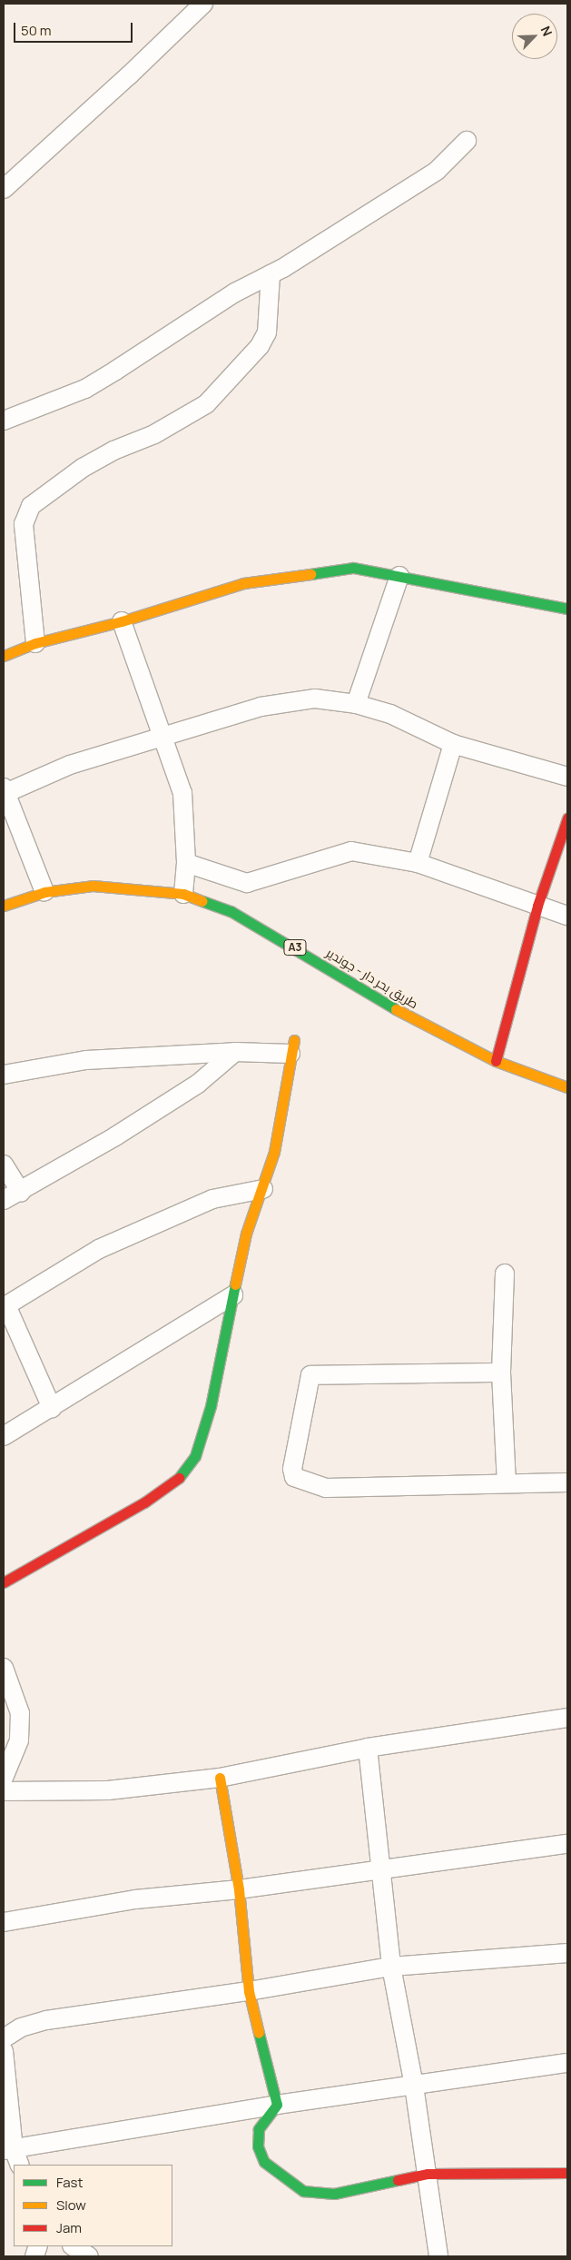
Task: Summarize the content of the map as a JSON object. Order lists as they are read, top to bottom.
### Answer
{
  "streets": {
    "main road": ["A3", "طريق بحر دار - جوندير"]
  },
  "legend": ["Fast", "Slow", "Jam"],
  "scale_bar": "50 m",
  "north": "top right"
}
